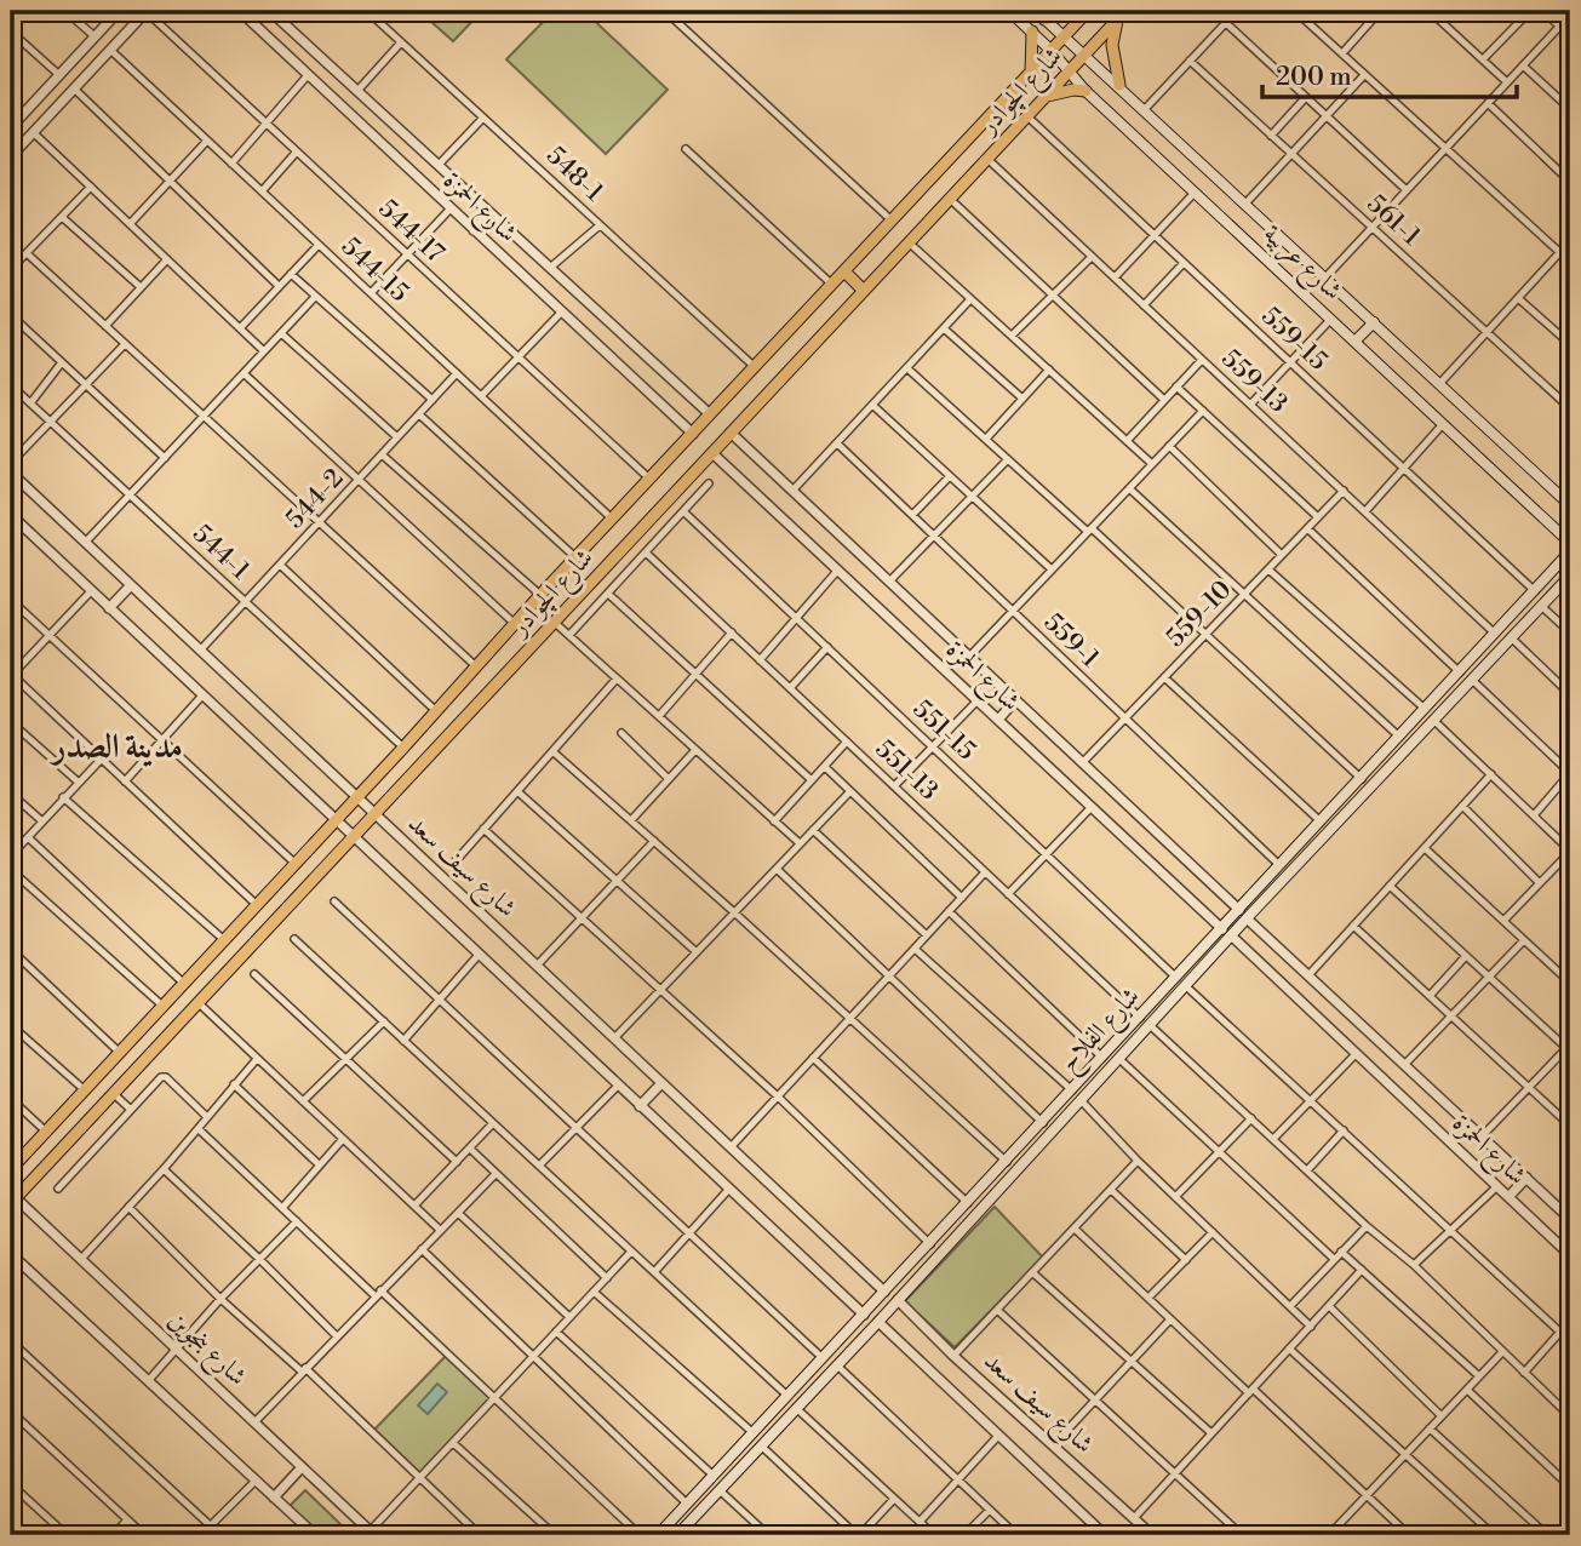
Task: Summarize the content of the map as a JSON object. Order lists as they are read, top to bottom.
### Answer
{
  "streets": {
    "main road": ["شارع الچوادر", "شارع عربية", "شارع الفلاح"],
    "street": [
      "548-1",
      "شارع الحمزة",
      "561-1",
      "544-17",
      "544-15",
      "559-15",
      "559-13",
      "544-2",
      "544-1",
      "559-10",
      "559-1",
      "551-15",
      "551-13",
      "شارع سيف سعد",
      "شارع بنجوين"
    ]
  },
  "crossings": [
    ["شارع الچوادر", "548-1"],
    ["شارع الچوادر", "شارع الحمزة"],
    ["شارع الچوادر", "544-17"],
    ["شارع الچوادر", "شارع عربية"],
    ["شارع الچوادر", "544-15"],
    ["شارع الچوادر", "559-15"],
    ["شارع الچوادر", "559-13"],
    ["شارع الچوادر", "544-1"],
    ["شارع الچوادر", "شارع سيف سعد"],
    ["شارع الچوادر", "شارع بنجوين"],
    ["شارع الحمزة", "559-10"],
    ["شارع الحمزة", "شارع الفلاح"],
    ["544-15", "544-2"],
    ["559-15", "شارع الفلاح"],
    ["559-13", "559-10"],
    ["559-13", "شارع الفلاح"],
    ["544-2", "544-1"],
    ["544-2", "شارع سيف سعد"],
    ["559-10", "559-1"],
    ["559-1", "شارع الفلاح"],
    ["551-15", "شارع الفلاح"],
    ["551-13", "شارع الفلاح"],
    ["شارع سيف سعد", "شارع الفلاح"]
  ],
  "districts": ["مدينة الصدر"],
  "scale_bar": "200 m"
}
